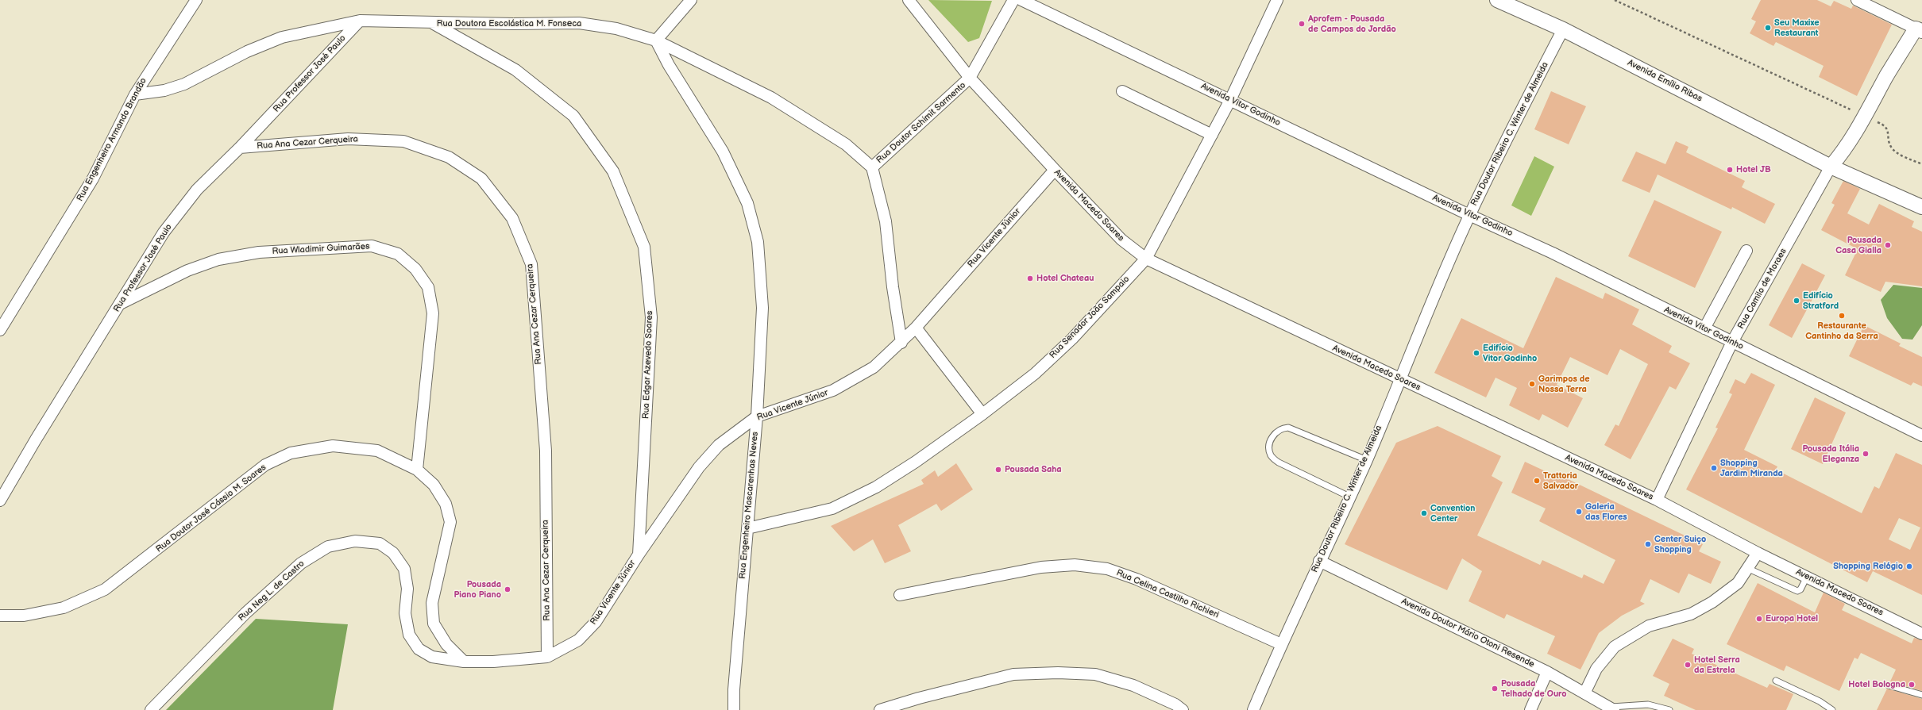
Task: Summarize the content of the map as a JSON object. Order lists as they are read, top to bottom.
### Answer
{
  "streets": {
    "street": [
      "Rua Doutora Escolástica M. Fonseca",
      "Rua Professor José Paulo",
      "Avenida Emílio Ribas",
      "Avenida Vitor Godinho",
      "Rua Doutor Schimit Sarmento",
      "Rua Doutor Ribeiro C. Winter de Almeida",
      "Rua Engenheiro Armando Brandão",
      "Rua Ana Cezar Cerqueira",
      "Avenida Macedo Soares",
      "Rua Vicente Júnior",
      "Rua Wladimir Guimarães",
      "Rua Camilo de Moraes",
      "Rua Senador João Sampaio",
      "Rua Edgar Azevedo Soares",
      "Rua Engenheiro Mascarenhas Neves",
      "Rua Doutor José Cássio M. Soares",
      "Rua Neg L. de Castro",
      "Rua Celina Castilho Richieri",
      "Avenida Doutor Mário Otoni Resende"
    ]
  },
  "crossings": [
    ["Rua Doutora Escolástica M. Fonseca", "Rua Professor José Paulo"],
    ["Rua Doutora Escolástica M. Fonseca", "Rua Doutor Schimit Sarmento"],
    ["Rua Doutora Escolástica M. Fonseca", "Rua Engenheiro Armando Brandão"],
    ["Rua Doutora Escolástica M. Fonseca", "Rua Edgar Azevedo Soares"],
    ["Rua Doutora Escolástica M. Fonseca", "Rua Engenheiro Mascarenhas Neves"],
    ["Rua Professor José Paulo", "Rua Ana Cezar Cerqueira"],
    ["Rua Professor José Paulo", "Rua Wladimir Guimarães"],
    ["Avenida Emílio Ribas", "Rua Doutor Ribeiro C. Winter de Almeida"],
    ["Avenida Emílio Ribas", "Rua Camilo de Moraes"],
    ["Avenida Vitor Godinho", "Rua Doutor Ribeiro C. Winter de Almeida"],
    ["Avenida Vitor Godinho", "Rua Camilo de Moraes"],
    ["Avenida Vitor Godinho", "Rua Senador João Sampaio"],
    ["Rua Doutor Schimit Sarmento", "Avenida Macedo Soares"],
    ["Rua Doutor Ribeiro C. Winter de Almeida", "Avenida Macedo Soares"],
    ["Rua Doutor Ribeiro C. Winter de Almeida", "Rua Celina Castilho Richieri"],
    ["Rua Doutor Ribeiro C. Winter de Almeida", "Avenida Doutor Mário Otoni Resende"],
    ["Rua Ana Cezar Cerqueira", "Rua Vicente Júnior"],
    ["Avenida Macedo Soares", "Rua Vicente Júnior"],
    ["Avenida Macedo Soares", "Rua Camilo de Moraes"],
    ["Avenida Macedo Soares", "Rua Senador João Sampaio"],
    ["Rua Vicente Júnior", "Rua Edgar Azevedo Soares"],
    ["Rua Vicente Júnior", "Rua Engenheiro Mascarenhas Neves"],
    ["Rua Vicente Júnior", "Rua Neg L. de Castro"],
    ["Rua Wladimir Guimarães", "Rua Doutor José Cássio M. Soares"],
    ["Rua Senador João Sampaio", "Rua Engenheiro Mascarenhas Neves"],
    ["Rua Doutor José Cássio M. Soares", "Rua Neg L. de Castro"]
  ],
  "places": [
    "Aprofem - Pousada de Campos do Jordão",
    "Seu Maxixe Restaurant",
    "Hotel JB",
    "Pousada Casa Gialla",
    "Hotel Chateau",
    "Edifício Stratford",
    "Restaurante Cantinho da Serra",
    "Edifício Vitor Godinho",
    "Garimpos de Nossa Terra",
    "Pousada Itália Eleganza",
    "Shopping Jardim Miranda",
    "Pousada Saha",
    "Trattoria Salvador",
    "Galeria das Flores",
    "Convention Center",
    "Center Suiço Shopping",
    "Shopping Relógio",
    "Pousada Piano Piano",
    "Europa Hotel",
    "Hotel Serra da Estrela",
    "Hotel Bologna",
    "Pousada Telhado de Ouro"
  ]
}
